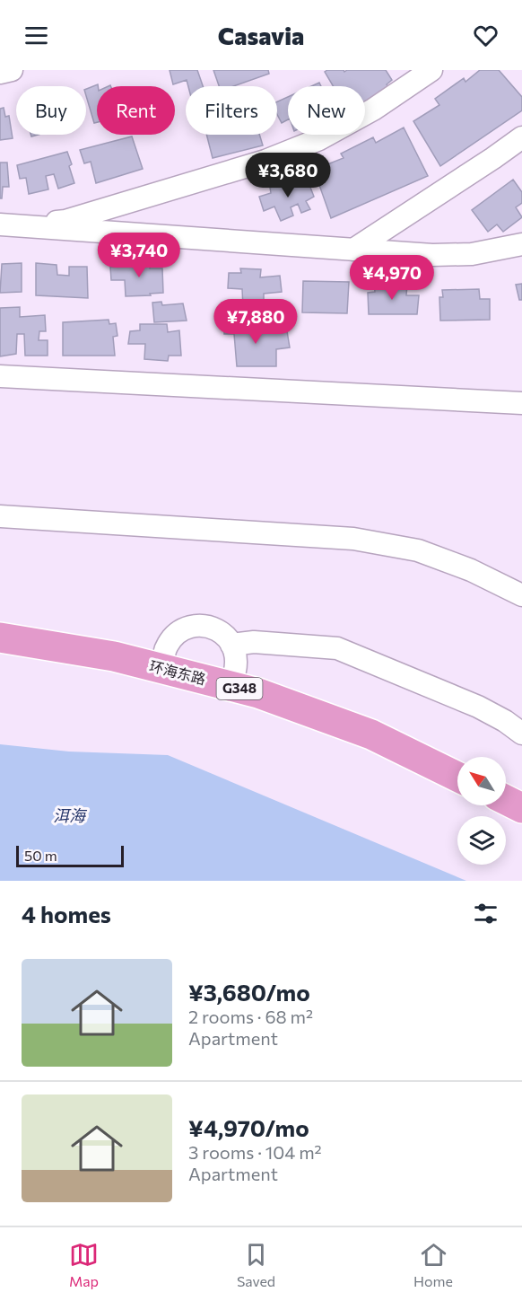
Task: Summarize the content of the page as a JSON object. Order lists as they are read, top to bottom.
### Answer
{
  "streets": {
    "highway": ["环海东路", "G348"]
  },
  "water": ["洱海"],
  "scale_bar": "50 m",
  "north": "top left",
  "page": {
    "header": "Casavia",
    "chip": [
      "Buy",
      "Rent",
      "Filters",
      "New"
    ],
    "price": [
      "¥3,680",
      "¥3,740",
      "¥4,970",
      "¥7,880"
    ],
    "scale": "50 m",
    "heading": "4 homes",
    "list": [
      {
        "name": "¥3,680/mo",
        "note": "2 rooms · 68 m² · Apartment"
      },
      {
        "name": "¥4,970/mo",
        "note": "3 rooms · 104 m² · Apartment"
      }
    ],
    "tabs": ["Map", "Saved", "Home"]
  }
}
